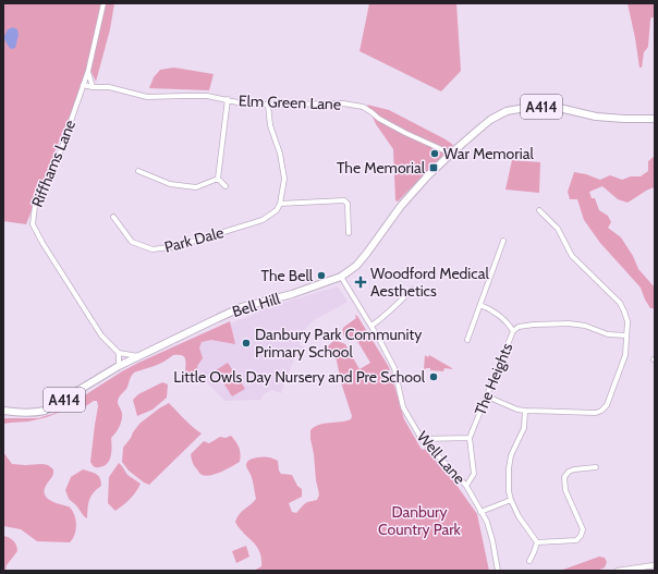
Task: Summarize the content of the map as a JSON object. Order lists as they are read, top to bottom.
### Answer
{
  "streets": {
    "main road": ["A414", "Bell Hill"],
    "street": [
      "Elm Green Lane",
      "Riffhams Lane",
      "Park Dale",
      "The Heights",
      "Well Lane"
    ]
  },
  "crossings": [
    ["Elm Green Lane", "A414"],
    ["Elm Green Lane", "Riffhams Lane"],
    ["Elm Green Lane", "Bell Hill"],
    ["A414", "Bell Hill"],
    ["Bell Hill", "Well Lane"],
    ["The Heights", "Well Lane"]
  ],
  "parks": ["Danbury Country Park"],
  "places": {
    "other": [
      "War Memorial",
      "The Bell",
      "Danbury Park Community Primary School",
      "Little Owls Day Nursery and Pre School"
    ],
    "transit": ["The Memorial"],
    "health": ["Woodford Medical Aesthetics"]
  }
}
